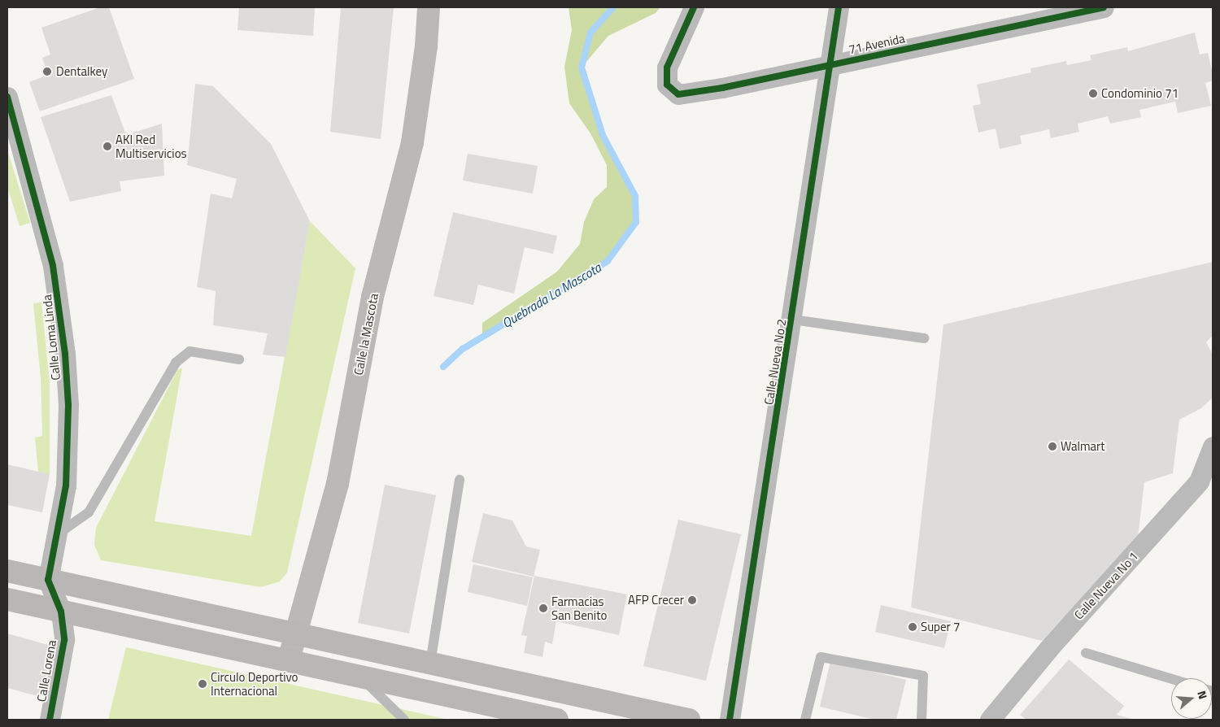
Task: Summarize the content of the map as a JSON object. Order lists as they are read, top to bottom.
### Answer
{
  "streets": {
    "main road": ["Calle la Mascota"],
    "street": [
      "71 Avenida",
      "Calle Loma Linda",
      "Calle Nueva No 2",
      "Calle Nueva No 1",
      "Calle Lorena"
    ]
  },
  "crossings": [
    ["71 Avenida", "Calle Nueva No 2"],
    ["Calle Loma Linda", "Calle Lorena"]
  ],
  "water": ["Quebrada La Mascota"],
  "places": [
    "Dentalkey",
    "Condominio 71",
    "AKI Red Multiservicios",
    "Walmart",
    "AFP Crecer",
    "Farmacias San Benito",
    "Super 7",
    "Circulo Deportivo Internacional"
  ],
  "north": "right"
}
